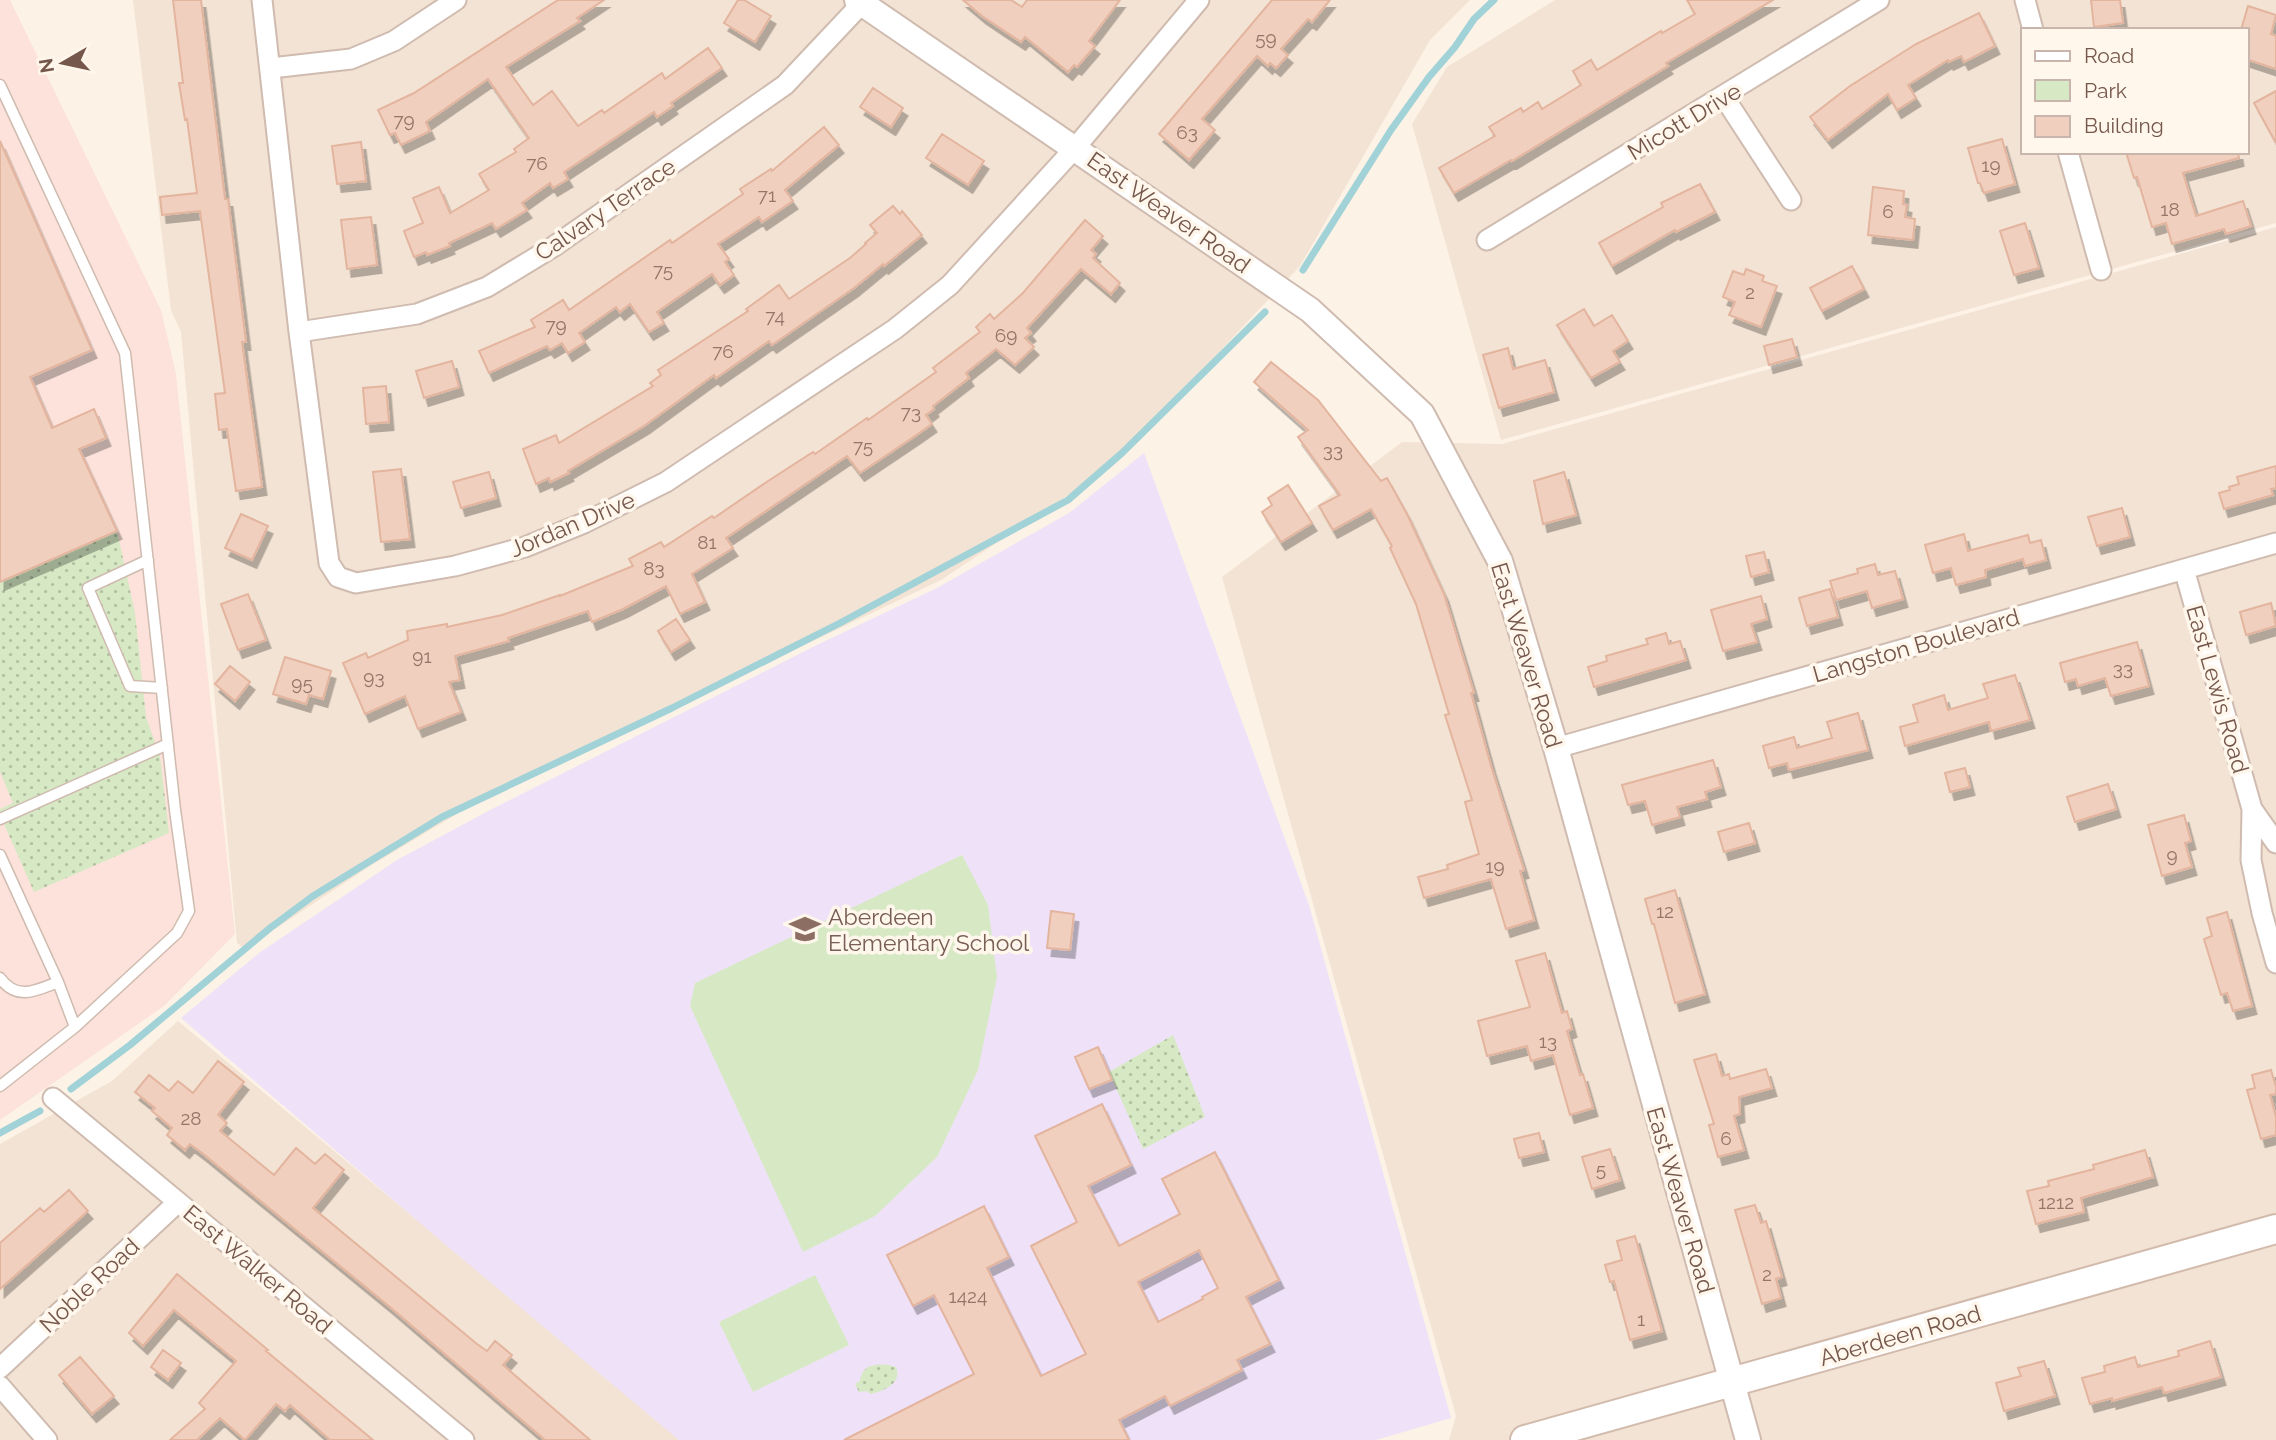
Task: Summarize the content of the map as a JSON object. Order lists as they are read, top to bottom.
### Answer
{
  "streets": {
    "main road": ["Aberdeen Road"],
    "street": [
      "Micott Drive",
      "Calvary Terrace",
      "East Weaver Road",
      "Jordan Drive",
      "Langston Boulevard",
      "East Lewis Road",
      "East Walker Road",
      "Noble Road"
    ]
  },
  "crossings": [
    ["Calvary Terrace", "East Weaver Road"],
    ["Calvary Terrace", "Jordan Drive"],
    ["East Weaver Road", "Jordan Drive"],
    ["East Weaver Road", "Langston Boulevard"],
    ["East Weaver Road", "Aberdeen Road"],
    ["Langston Boulevard", "East Lewis Road"],
    ["East Walker Road", "Noble Road"]
  ],
  "places": {
    "school or university": ["Aberdeen Elementary School"]
  },
  "house_numbers": [
    "59",
    "79",
    "63",
    "76",
    "19",
    "71",
    "18",
    "6",
    "75",
    "2",
    "74",
    "79",
    "69",
    "76",
    "73",
    "75",
    "33",
    "81",
    "83",
    "91",
    "33",
    "93",
    "95",
    "9",
    "19",
    "12",
    "13",
    "28",
    "6",
    "5",
    "1212",
    "2",
    "1424",
    "1"
  ],
  "legend": ["Road", "Park", "Building"],
  "north": "left"
}
